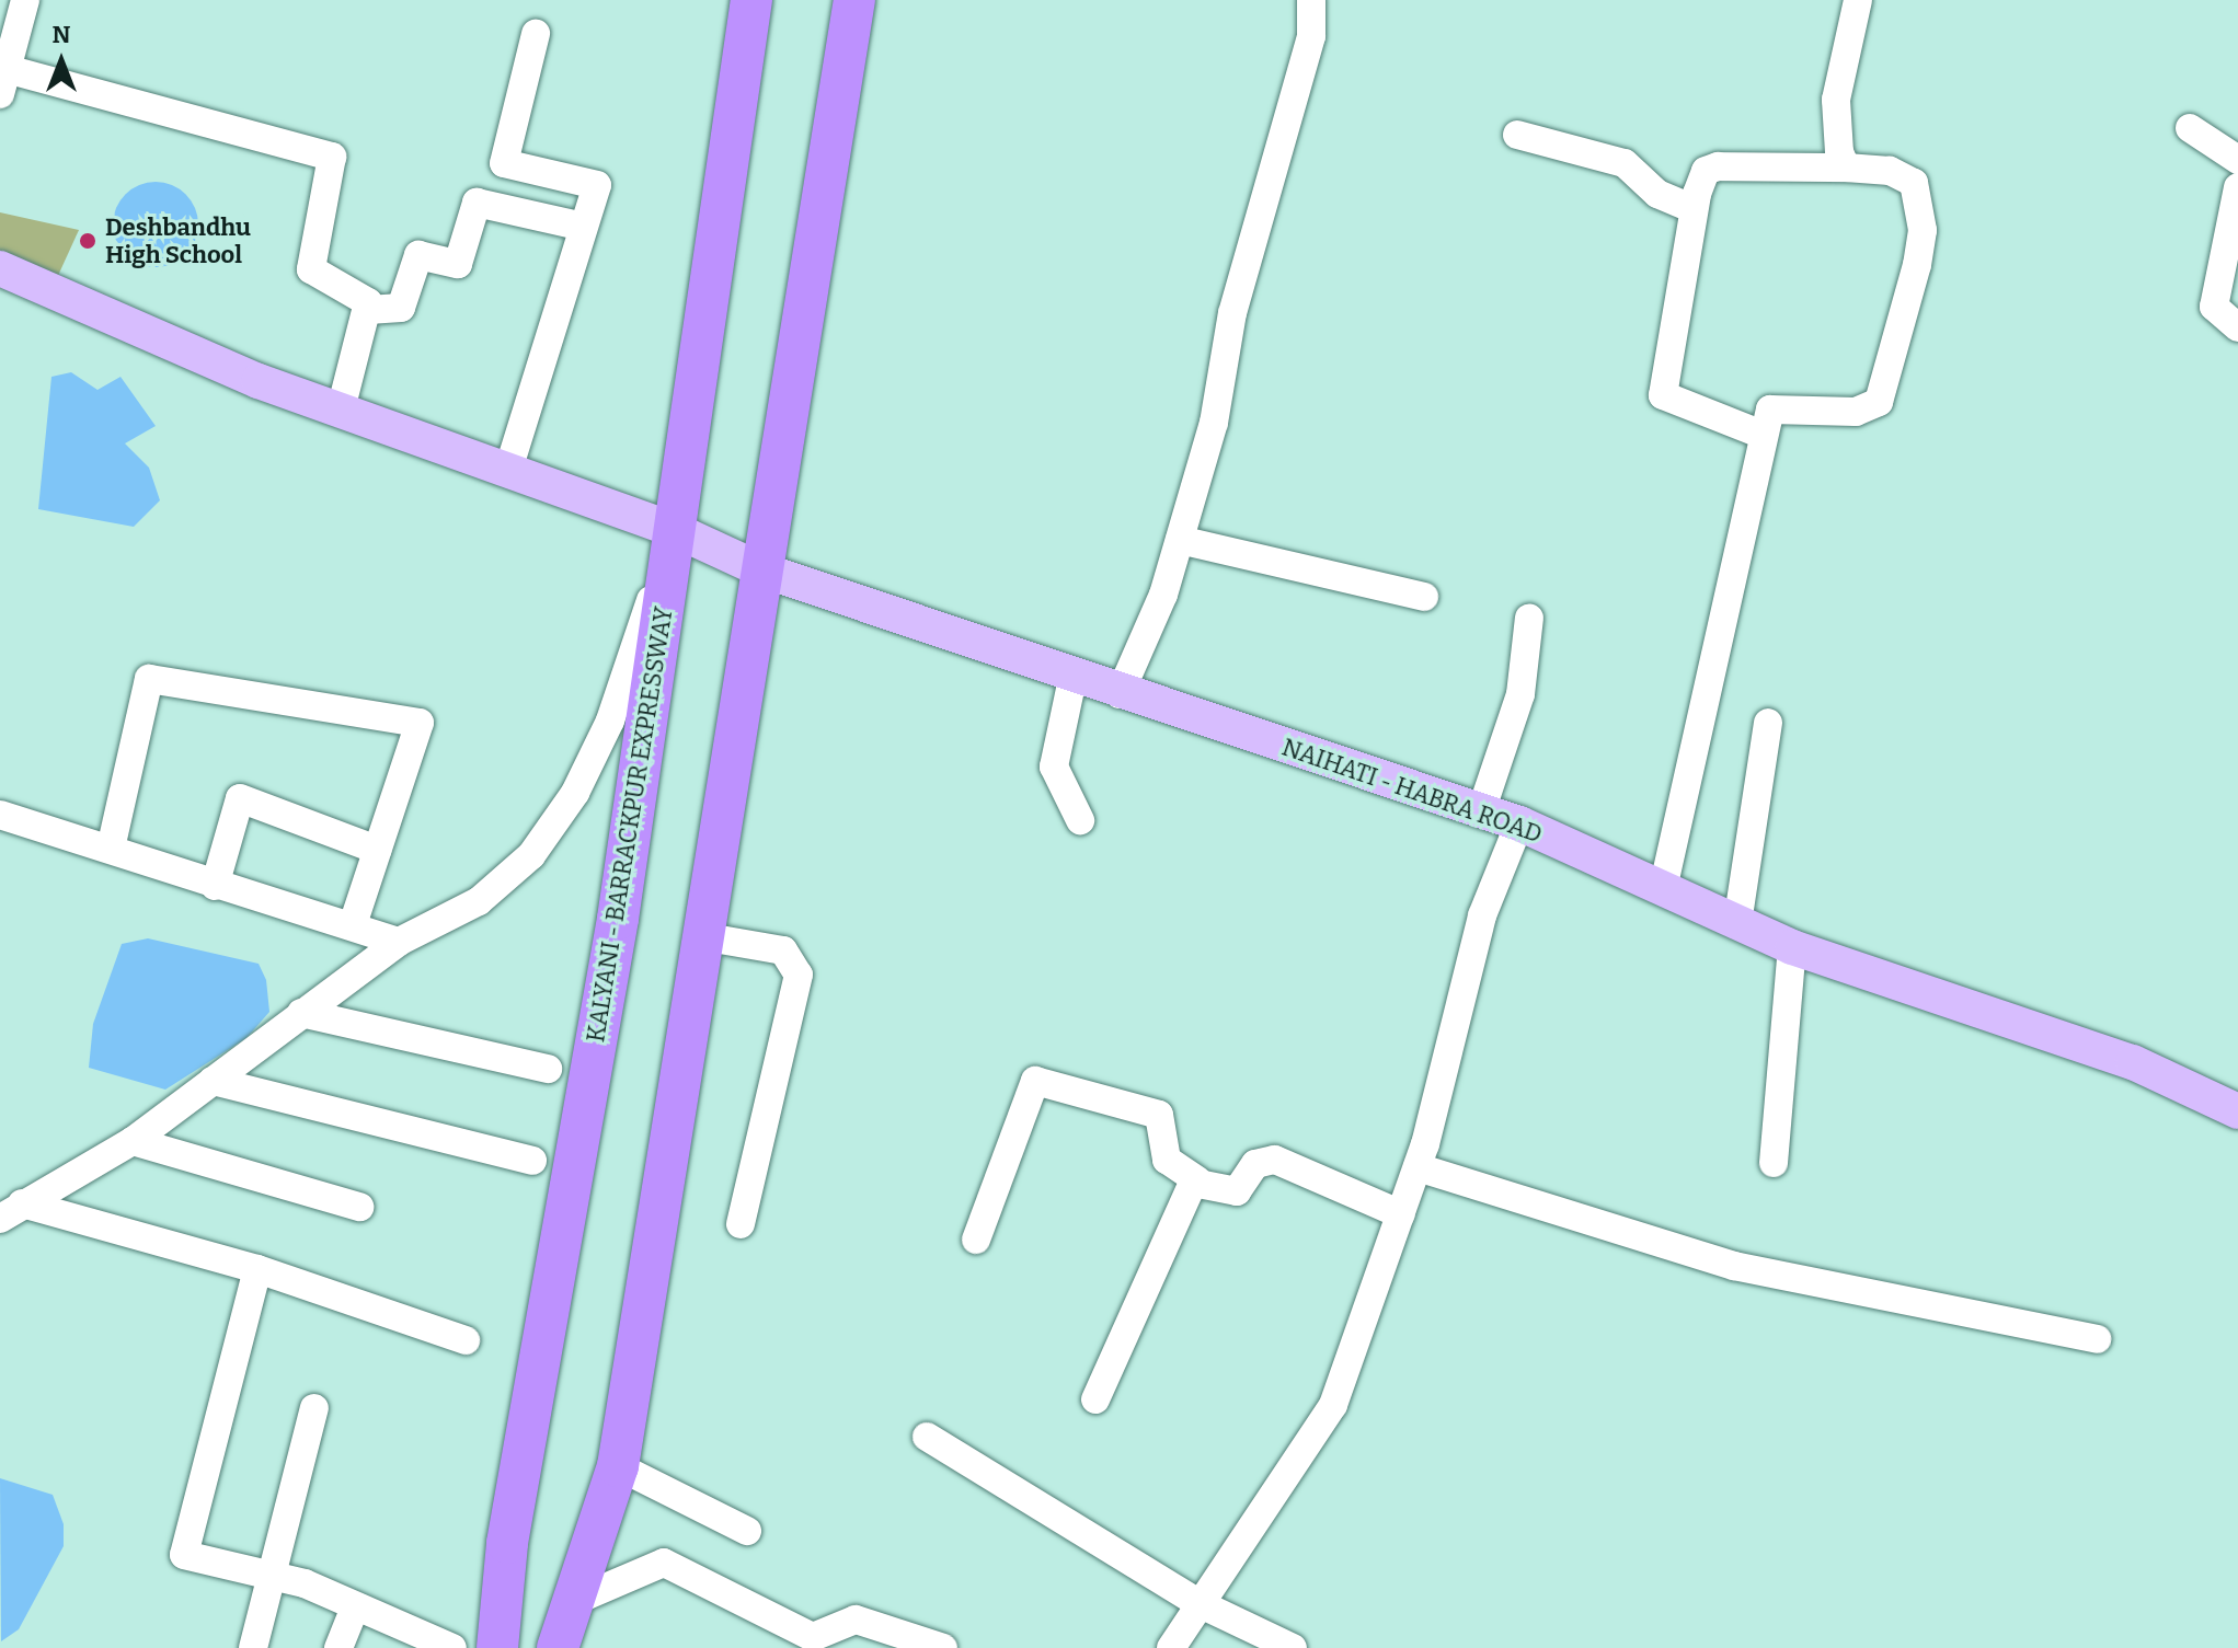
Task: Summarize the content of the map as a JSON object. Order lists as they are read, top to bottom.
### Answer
{
  "streets": {
    "highway": ["KALYANI - BARRACKPUR EXPRESSWAY"],
    "main road": ["NAIHATI - HABRA ROAD"]
  },
  "crossings": [
    ["NAIHATI - HABRA ROAD", "KALYANI - BARRACKPUR EXPRESSWAY"]
  ],
  "places": ["Deshbandhu High School"],
  "north": "top"
}
